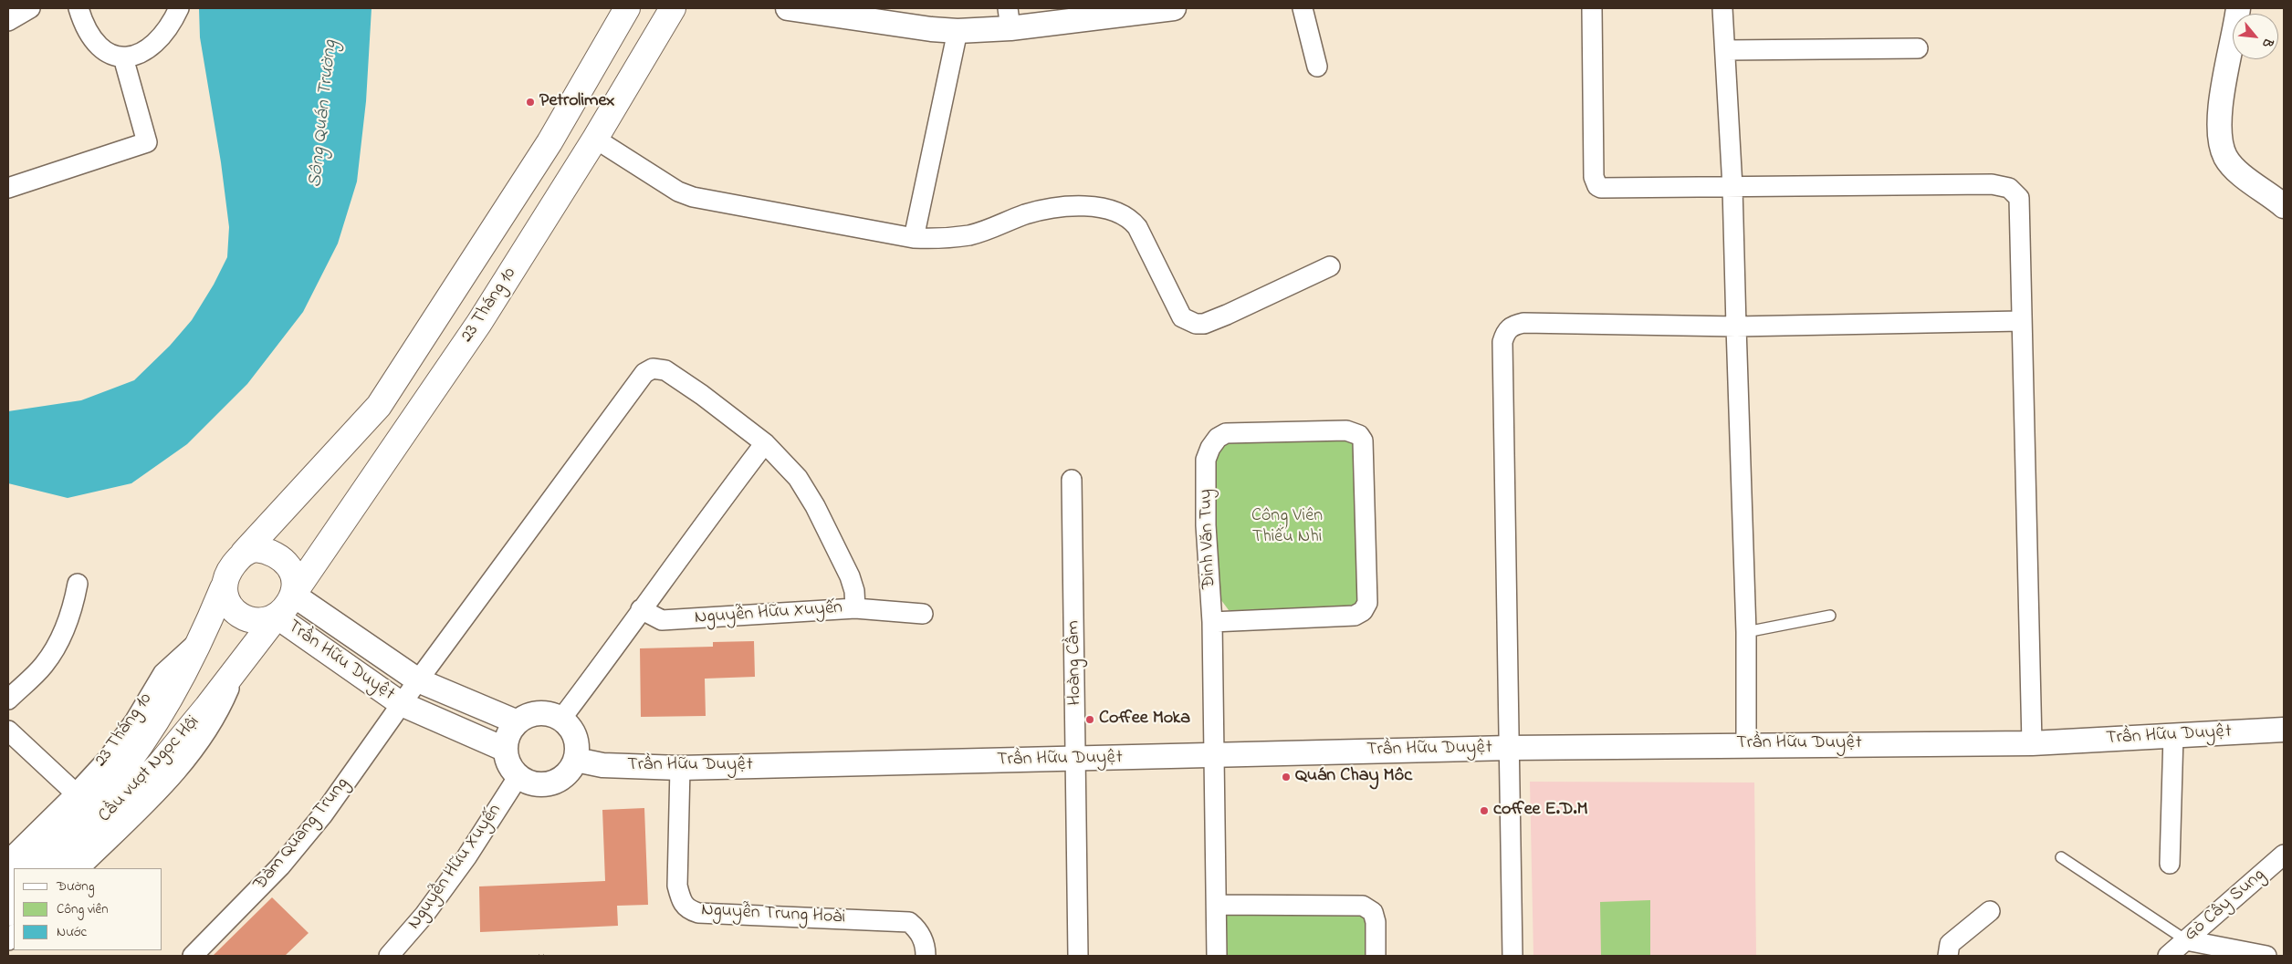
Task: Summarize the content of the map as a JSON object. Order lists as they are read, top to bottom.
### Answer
{
  "streets": {
    "main road": ["23 Tháng 10", "Cầu vượt Ngọc Hội"],
    "street": [
      "Đinh Văn Tuy",
      "Nguyễn Hữu Xuyến",
      "Trần Hữu Duyệt",
      "Hoàng Cầm",
      "Đàm Quang Trung",
      "Gò Cây Sung",
      "Nguyễn Trung Hoài"
    ]
  },
  "crossings": [
    ["23 Tháng 10", "Trần Hữu Duyệt"],
    ["23 Tháng 10", "Cầu vượt Ngọc Hội"],
    ["Đinh Văn Tuy", "Trần Hữu Duyệt"],
    ["Nguyễn Hữu Xuyến", "Trần Hữu Duyệt"],
    ["Nguyễn Hữu Xuyến", "Đàm Quang Trung"],
    ["Trần Hữu Duyệt", "Hoàng Cầm"],
    ["Trần Hữu Duyệt", "Đàm Quang Trung"],
    ["Trần Hữu Duyệt", "Nguyễn Trung Hoài"]
  ],
  "water": ["Sông Quán Trường"],
  "parks": ["Công Viên Thiếu Nhi"],
  "places": [
    "Petrolimex",
    "Coffee Moka",
    "Quán Chay Môc",
    "coffee E.D.M"
  ],
  "legend": ["Đường", "Công viên", "Nước"],
  "north": "bottom right"
}
